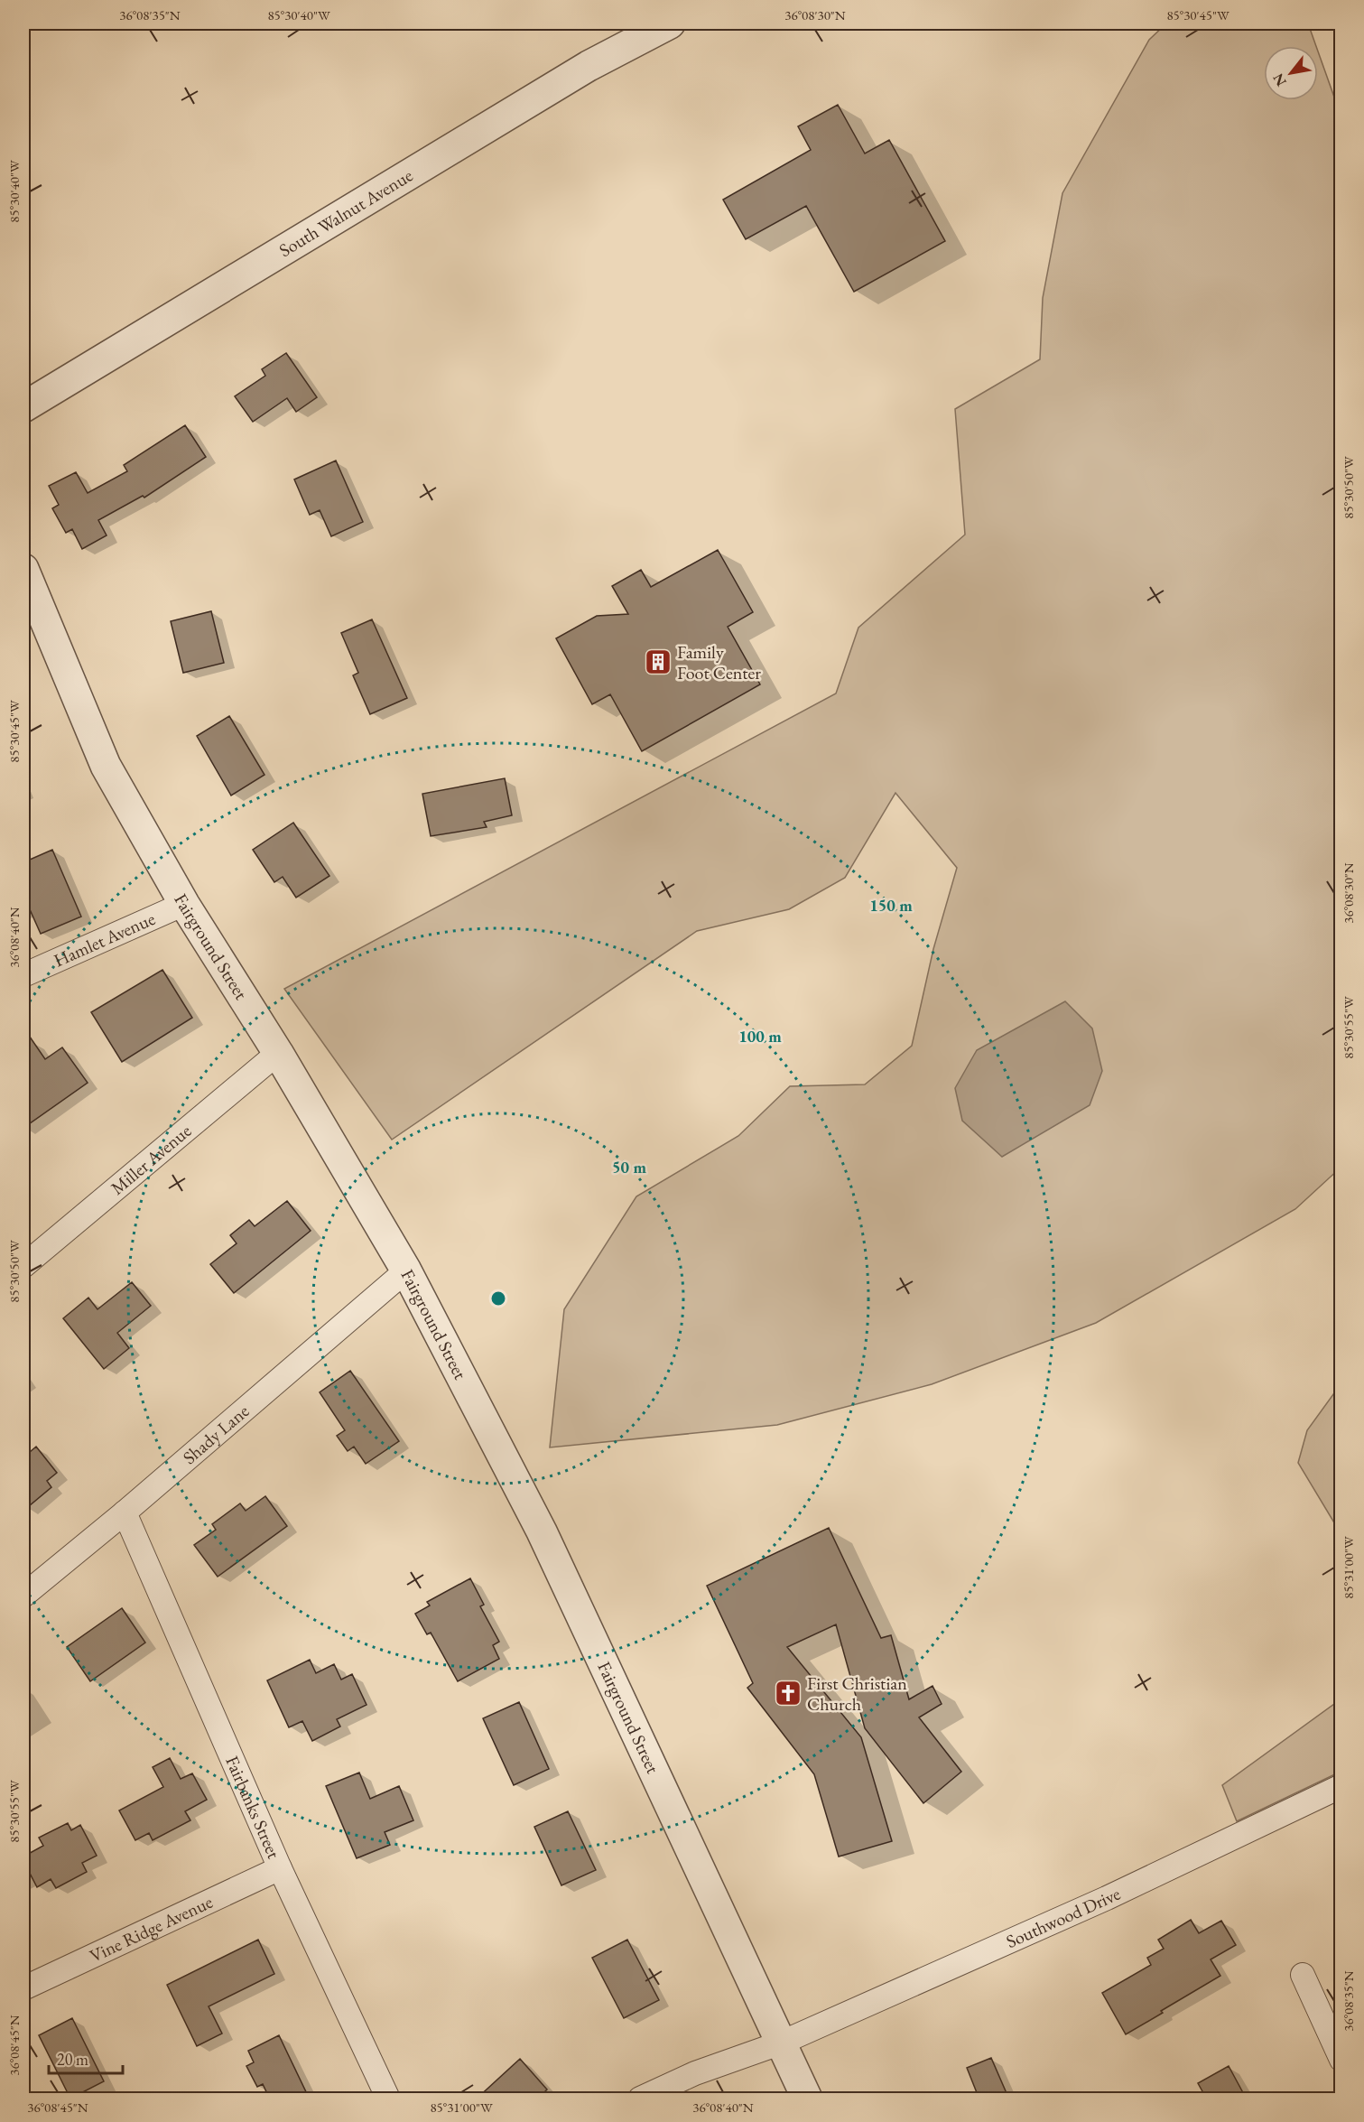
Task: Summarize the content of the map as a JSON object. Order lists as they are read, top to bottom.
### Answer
{
  "streets": {
    "street": [
      "South Walnut Avenue",
      "Hamlet Avenue",
      "Fairground Street",
      "Miller Avenue",
      "Shady Lane",
      "Fairbanks Street",
      "Southwood Drive",
      "Vine Ridge Avenue"
    ]
  },
  "crossings": [
    ["Hamlet Avenue", "Fairground Street"],
    ["Fairground Street", "Miller Avenue"],
    ["Fairground Street", "Shady Lane"],
    ["Fairground Street", "Southwood Drive"],
    ["Shady Lane", "Fairbanks Street"],
    ["Fairbanks Street", "Vine Ridge Avenue"]
  ],
  "places": {
    "building": ["Family Foot Center"],
    "church": ["First Christian Church"]
  },
  "scale_bar": "20 m",
  "north": "bottom left",
  "coordinates": [
    "36°08'35\"N",
    "85°30'40\"W",
    "36°08'30\"N",
    "85°30'45\"W",
    "85°30'50\"W",
    "36°08'40\"N",
    "85°30'55\"W",
    "85°31'00\"W",
    "36°08'45\"N"
  ],
  "rings": ["150 m", "100 m", "50 m"]
}
